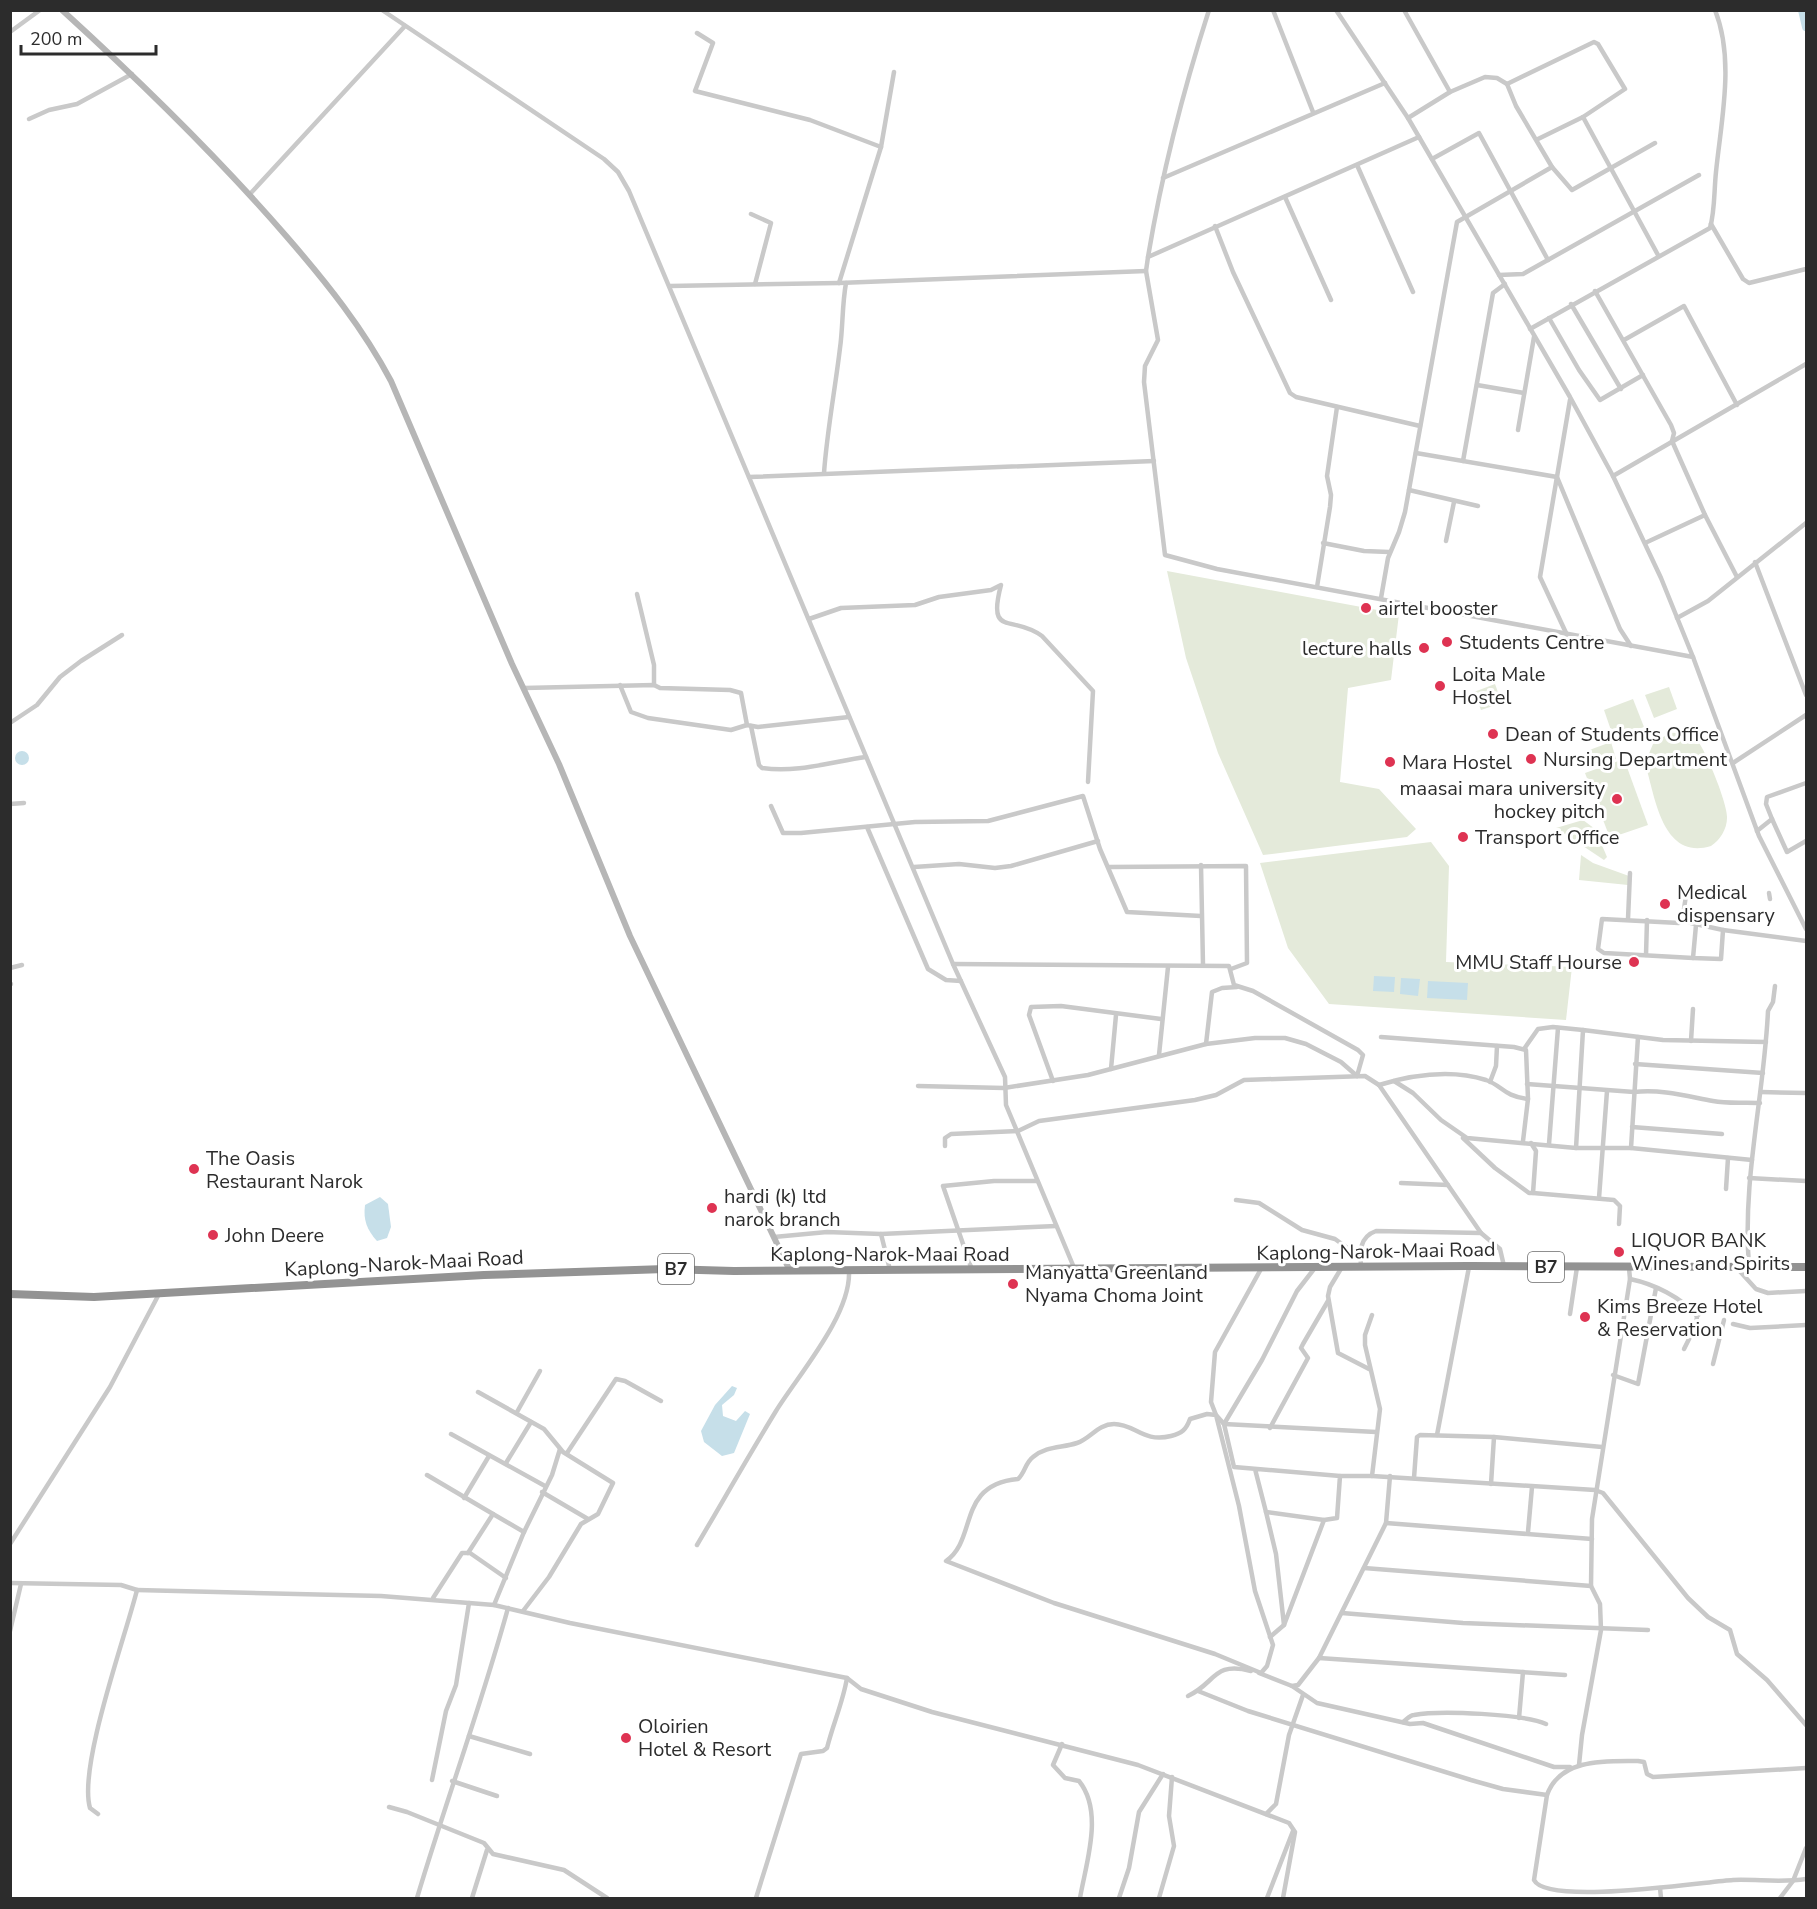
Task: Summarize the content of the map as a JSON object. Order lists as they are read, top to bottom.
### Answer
{
  "streets": {
    "highway": ["Kaplong-Narok-Maai Road", "B7"]
  },
  "places": [
    "airtel booster",
    "Students Centre",
    "lecture halls",
    "Loita Male Hostel",
    "Dean of Students Office",
    "Nursing Department",
    "Mara Hostel",
    "maasai mara university hockey pitch",
    "Transport Office",
    "Medical dispensary",
    "MMU Staff Hourse",
    "The Oasis Restaurant Narok",
    "hardi (k) ltd narok branch",
    "John Deere",
    "LIQUOR BANK Wines and Spirits",
    "Manyatta Greenland Nyama Choma Joint",
    "Kims Breeze Hotel & Reservation",
    "Oloirien Hotel & Resort"
  ],
  "scale_bar": "200 m"
}
